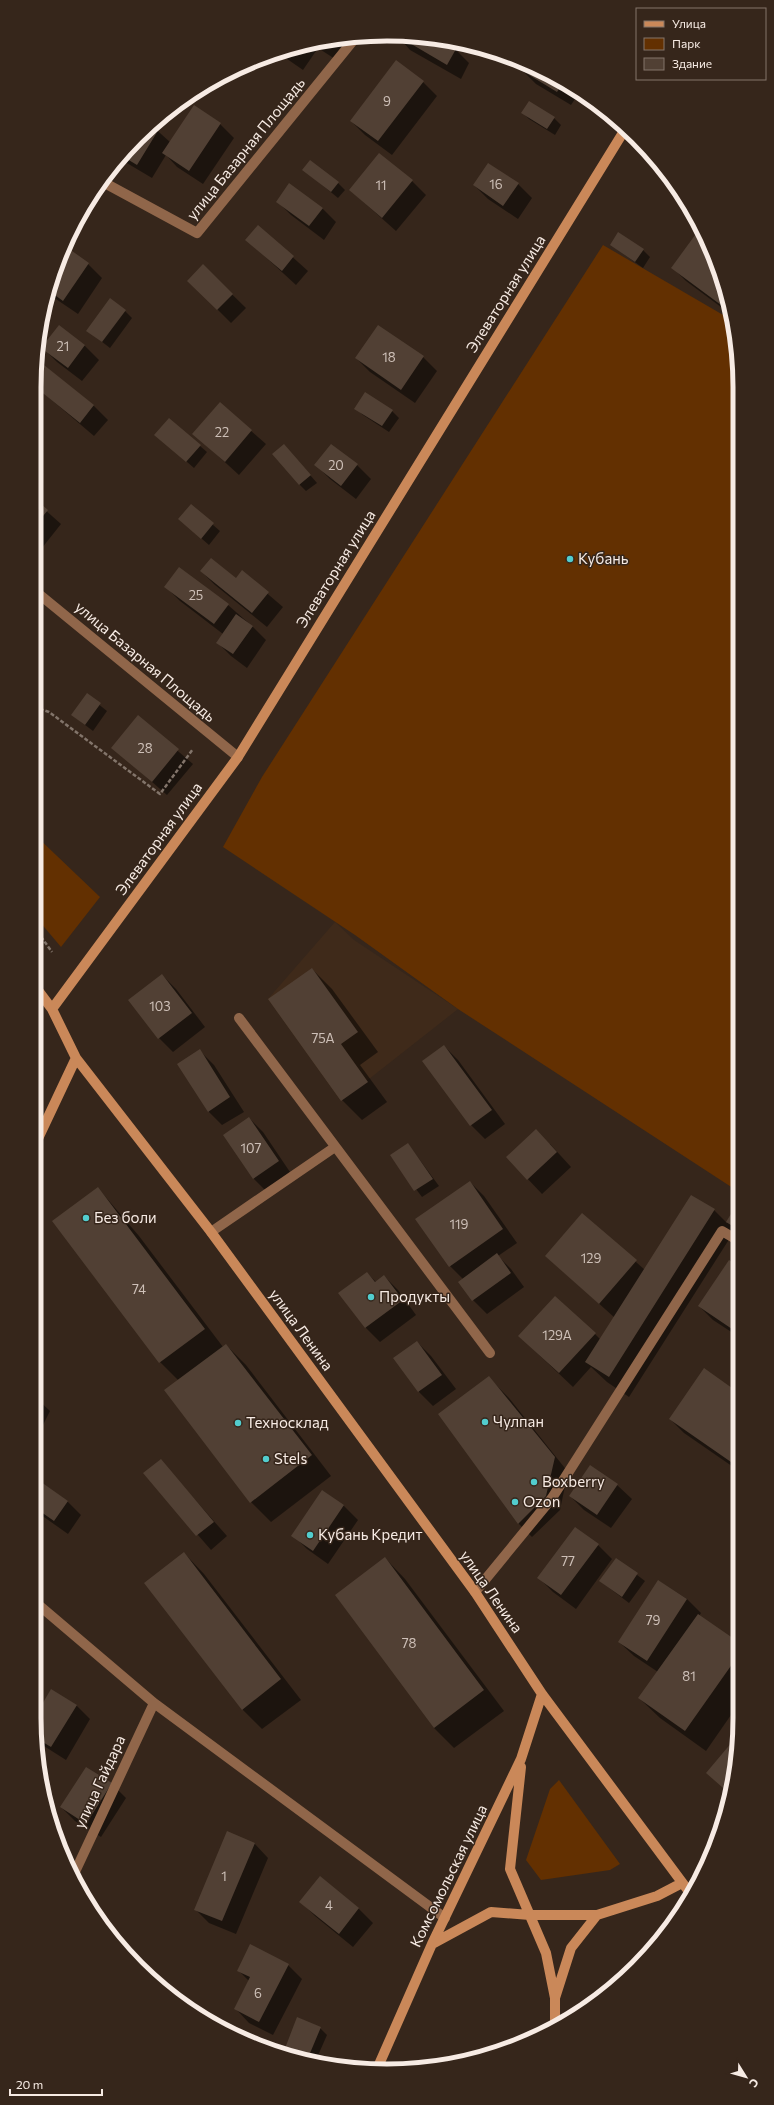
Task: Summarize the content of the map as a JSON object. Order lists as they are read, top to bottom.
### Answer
{
  "streets": {
    "street": [
      "улица Базарная Площадь",
      "Элеваторная улица",
      "улица Ленина",
      "улица Гайдара",
      "Комсомольская улица"
    ]
  },
  "crossings": [
    ["улица Базарная Площадь", "Элеваторная улица"],
    ["Элеваторная улица", "улица Ленина"],
    ["улица Ленина", "Комсомольская улица"]
  ],
  "places": [
    "Кубань",
    "Без боли",
    "Продукты",
    "Чулпан",
    "Техносклад",
    "Stels",
    "Boxberry",
    "Ozon",
    "Кубань Кредит"
  ],
  "house_numbers": [
    "9",
    "16",
    "11",
    "21",
    "18",
    "22",
    "20",
    "25",
    "28",
    "103",
    "75А",
    "107",
    "119",
    "129",
    "74",
    "129А",
    "77",
    "79",
    "78",
    "81",
    "1",
    "4",
    "6"
  ],
  "legend": ["Улица", "Парк", "Здание"],
  "scale_bar": "20 m",
  "north": "bottom right"
}
